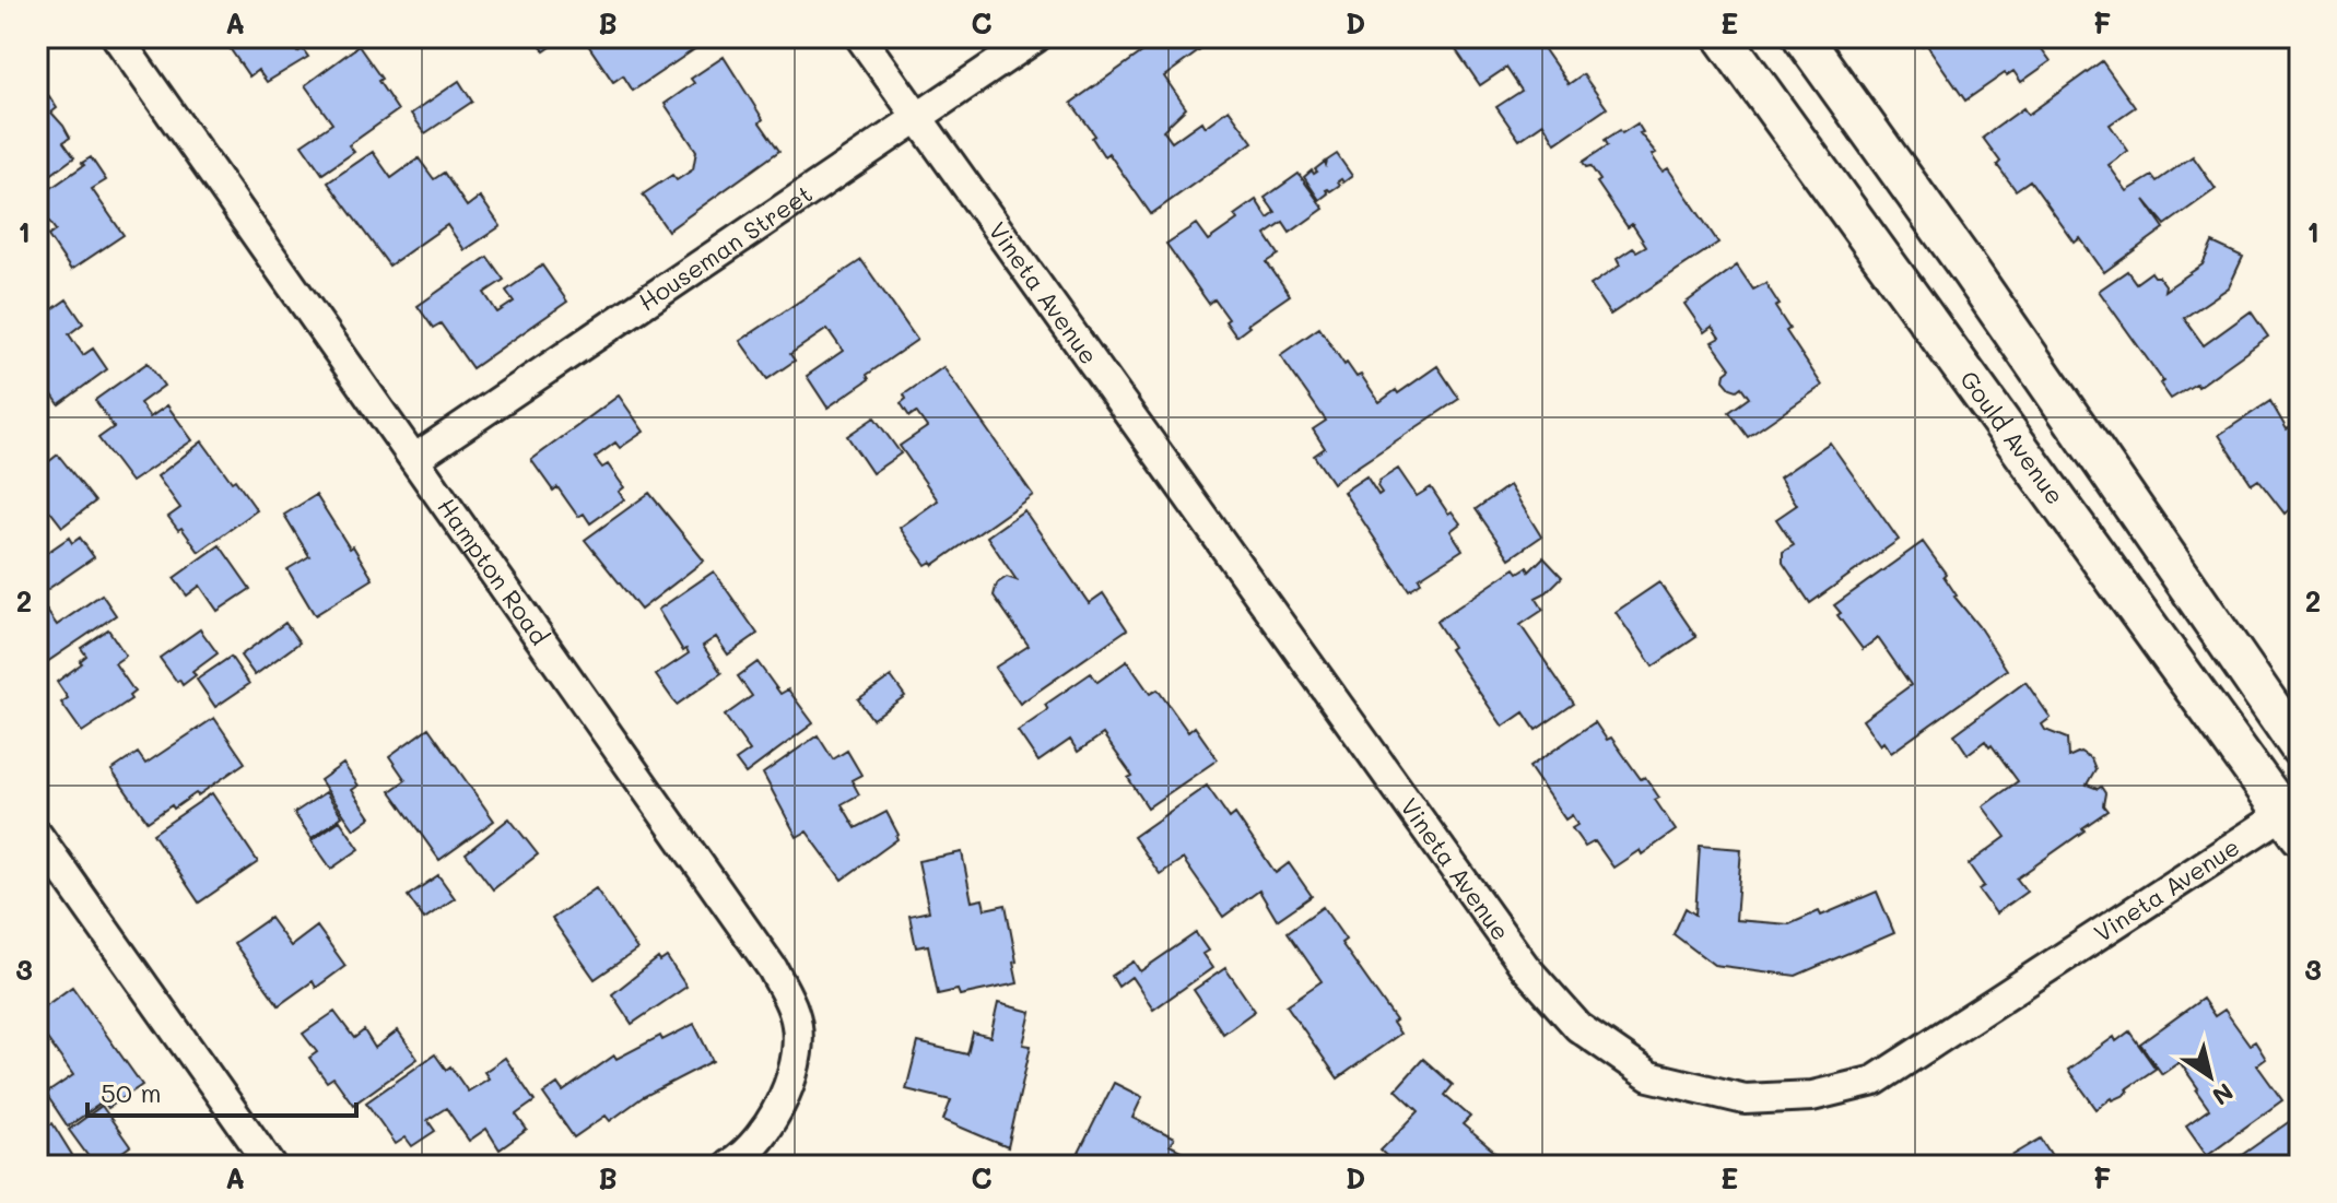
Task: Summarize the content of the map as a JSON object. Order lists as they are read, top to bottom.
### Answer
{
  "streets": {
    "street": [
      "Houseman Street",
      "Vineta Avenue",
      "Gould Avenue",
      "Hampton Road"
    ]
  },
  "crossings": [
    ["Houseman Street", "Vineta Avenue"],
    ["Houseman Street", "Hampton Road"],
    ["Vineta Avenue", "Gould Avenue"]
  ],
  "scale_bar": "50 m",
  "north": "bottom right",
  "grid": {
    "columns": [
      "A",
      "B",
      "C",
      "D",
      "E",
      "F"
    ],
    "rows": ["1", "2", "3"]
  }
}
